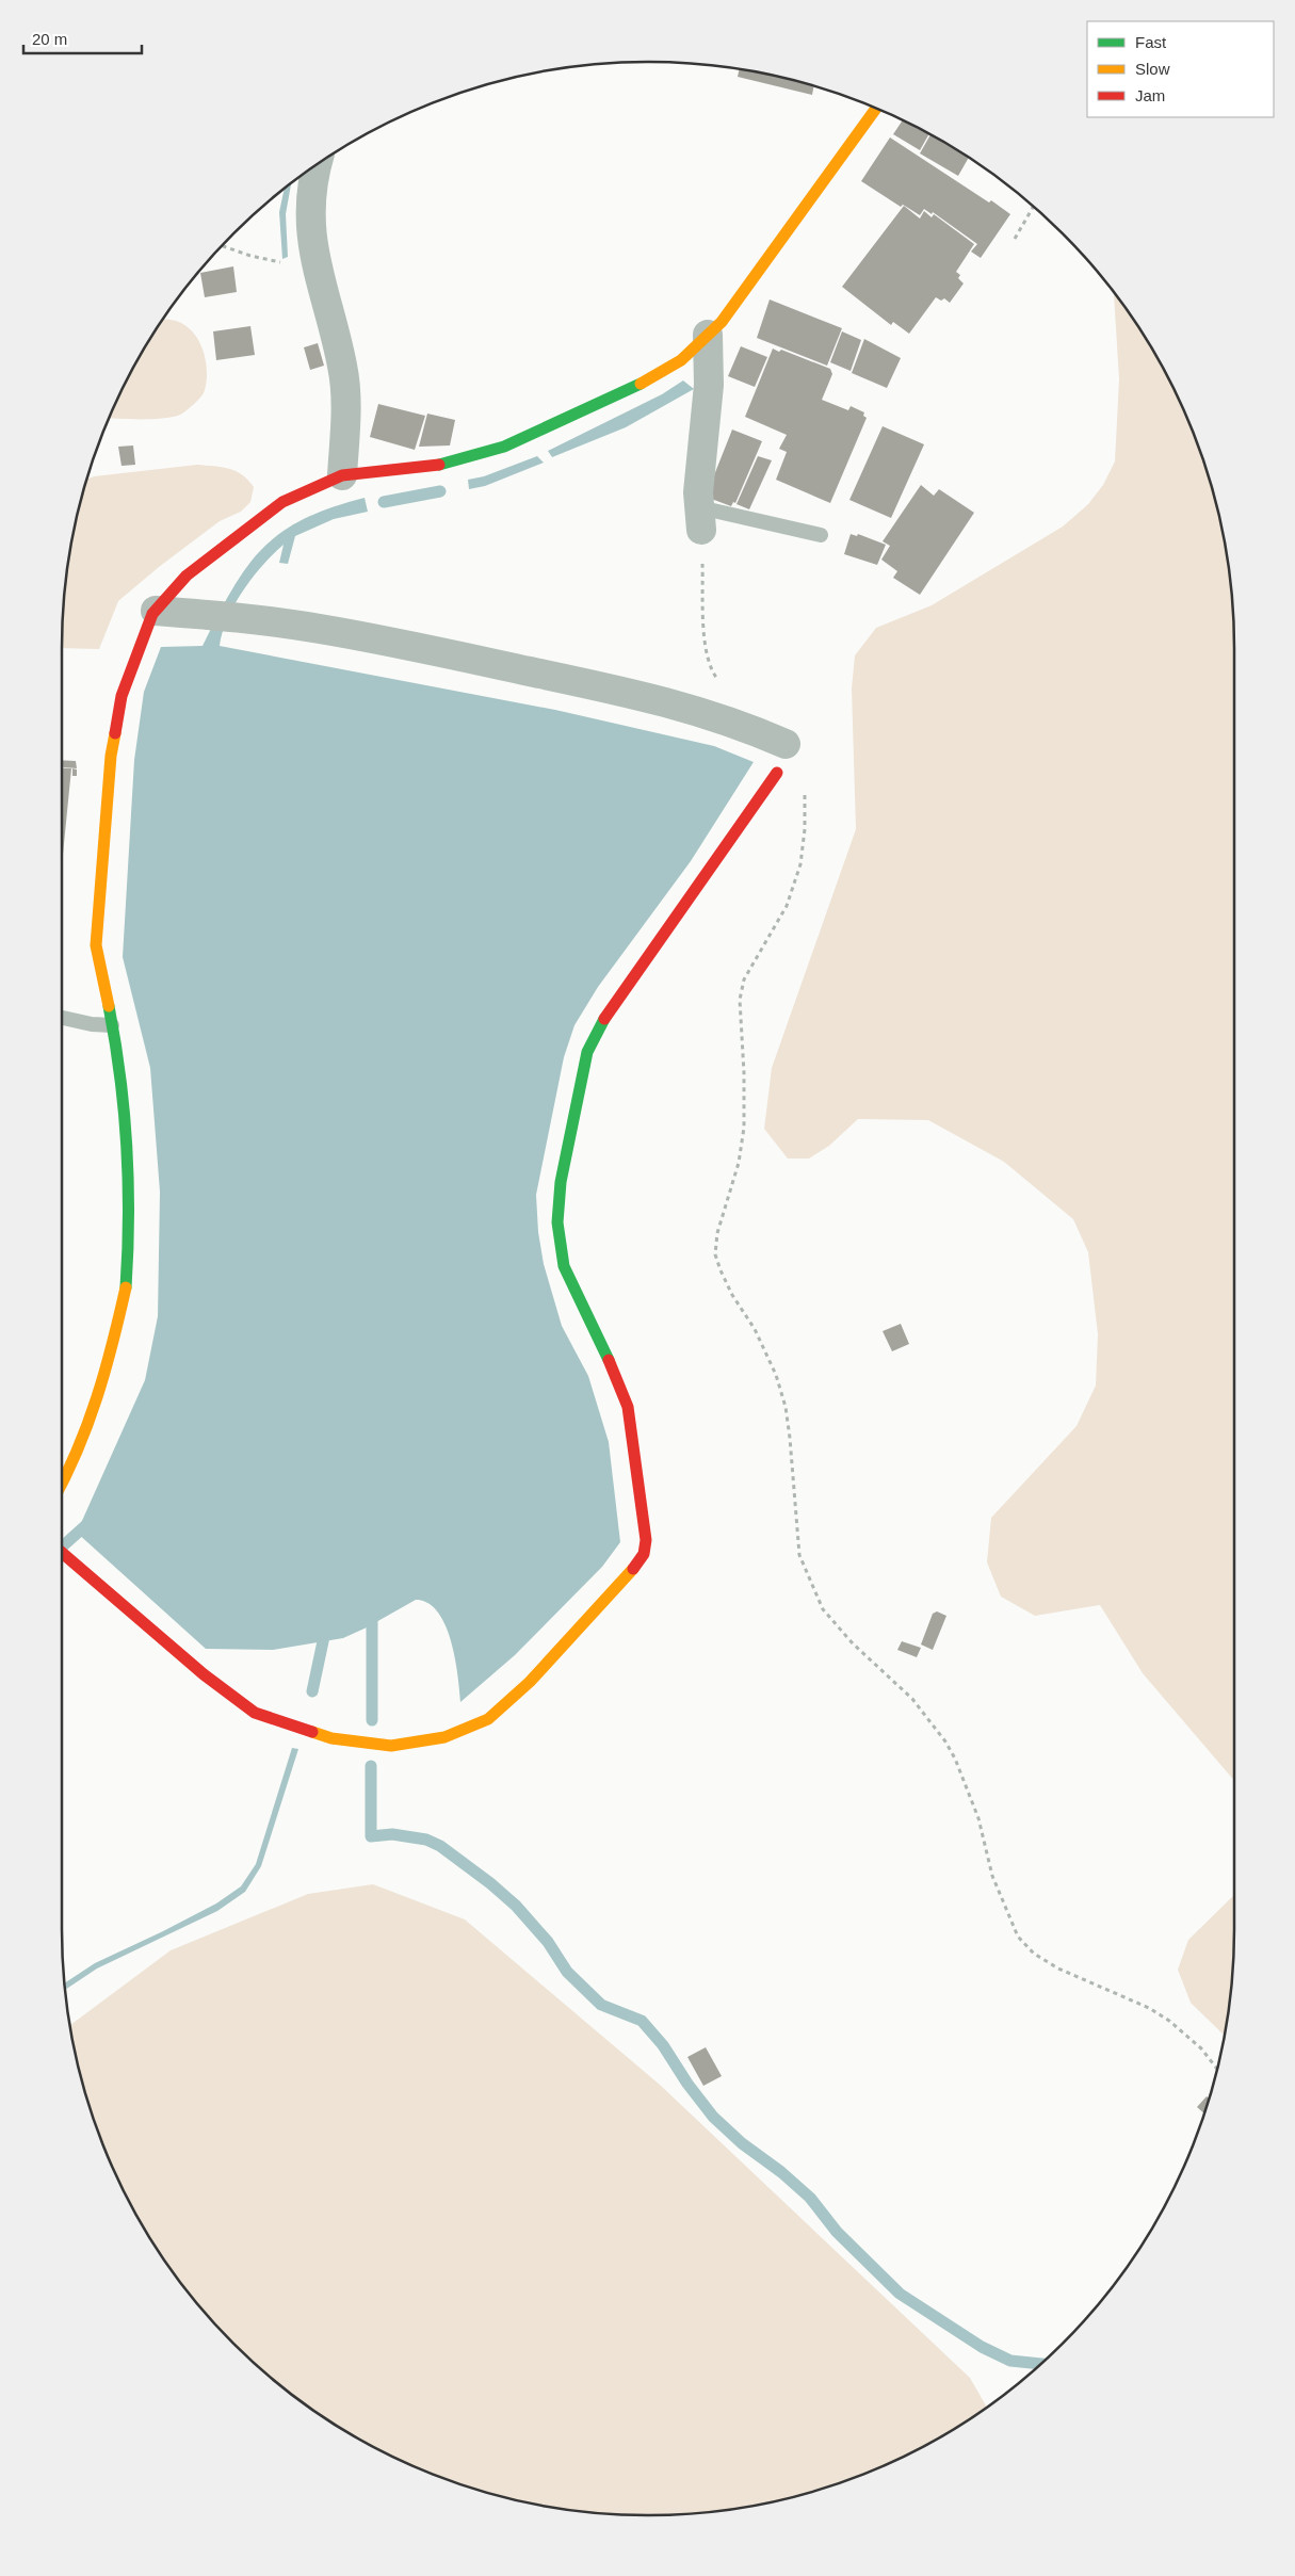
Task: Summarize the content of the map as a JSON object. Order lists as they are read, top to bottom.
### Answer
{
  "legend": ["Fast", "Slow", "Jam"],
  "scale_bar": "20 m"
}
